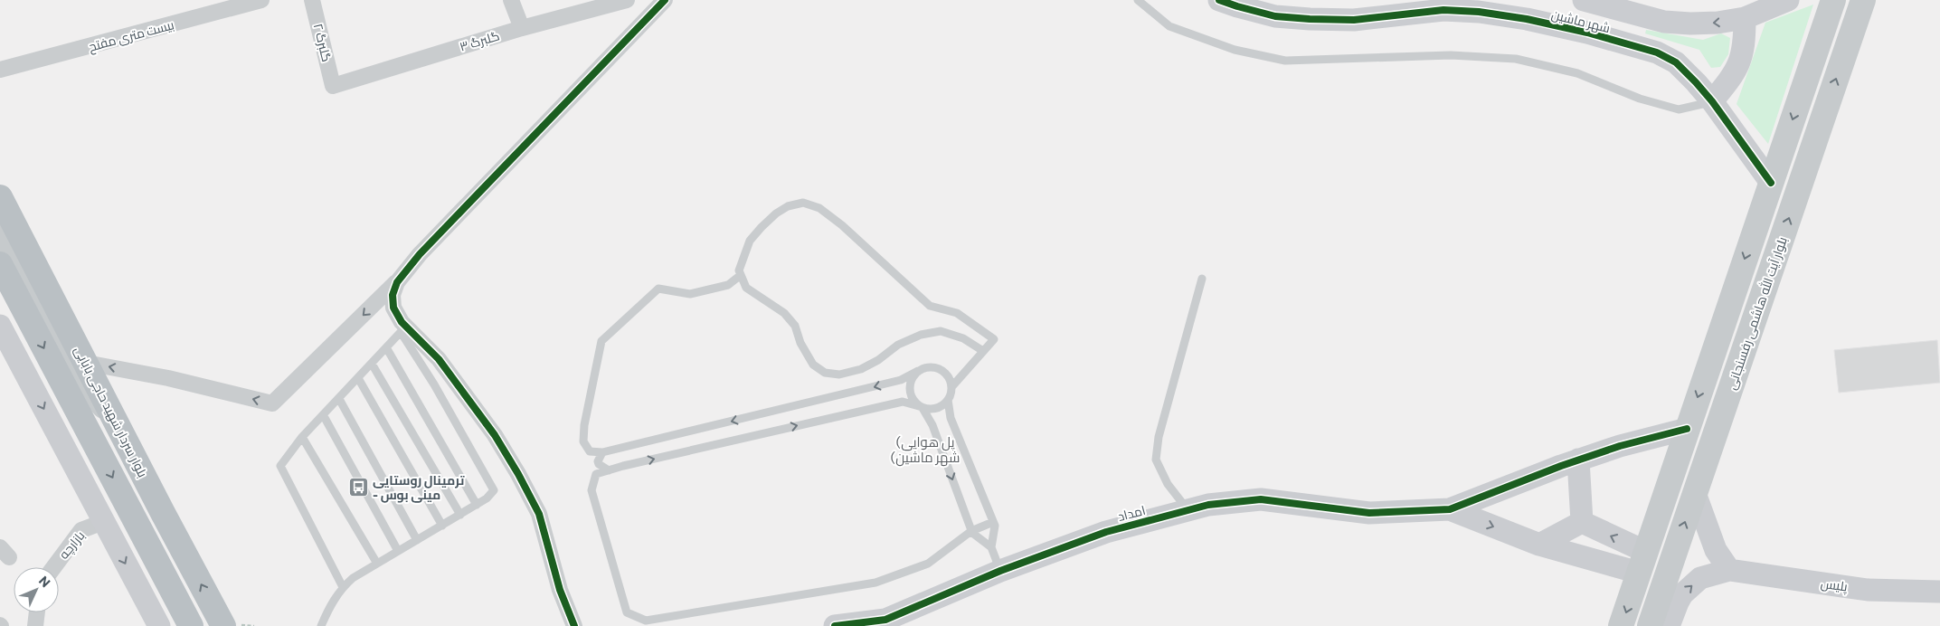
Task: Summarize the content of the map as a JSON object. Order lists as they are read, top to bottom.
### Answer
{
  "streets": {
    "highway": ["بلوار سردار شهید حاجی بابایی"],
    "main road": ["بلوار آیت الله هاشمی رفسنجانی"],
    "street": [
      "شهر ماشین",
      "بیست متری مفتح",
      "گلبرگ ۳",
      "گلبرگ ۲",
      "امداد",
      "بازارچه",
      "پلیس"
    ]
  },
  "crossings": [
    ["گلبرگ ۳", "گلبرگ ۲"]
  ],
  "districts": ["(پل هوایی (شهر ماشین"],
  "places": {
    "bus stop": ["ترمینال روستایی - مینی بوس"]
  },
  "north": "top right"
}
